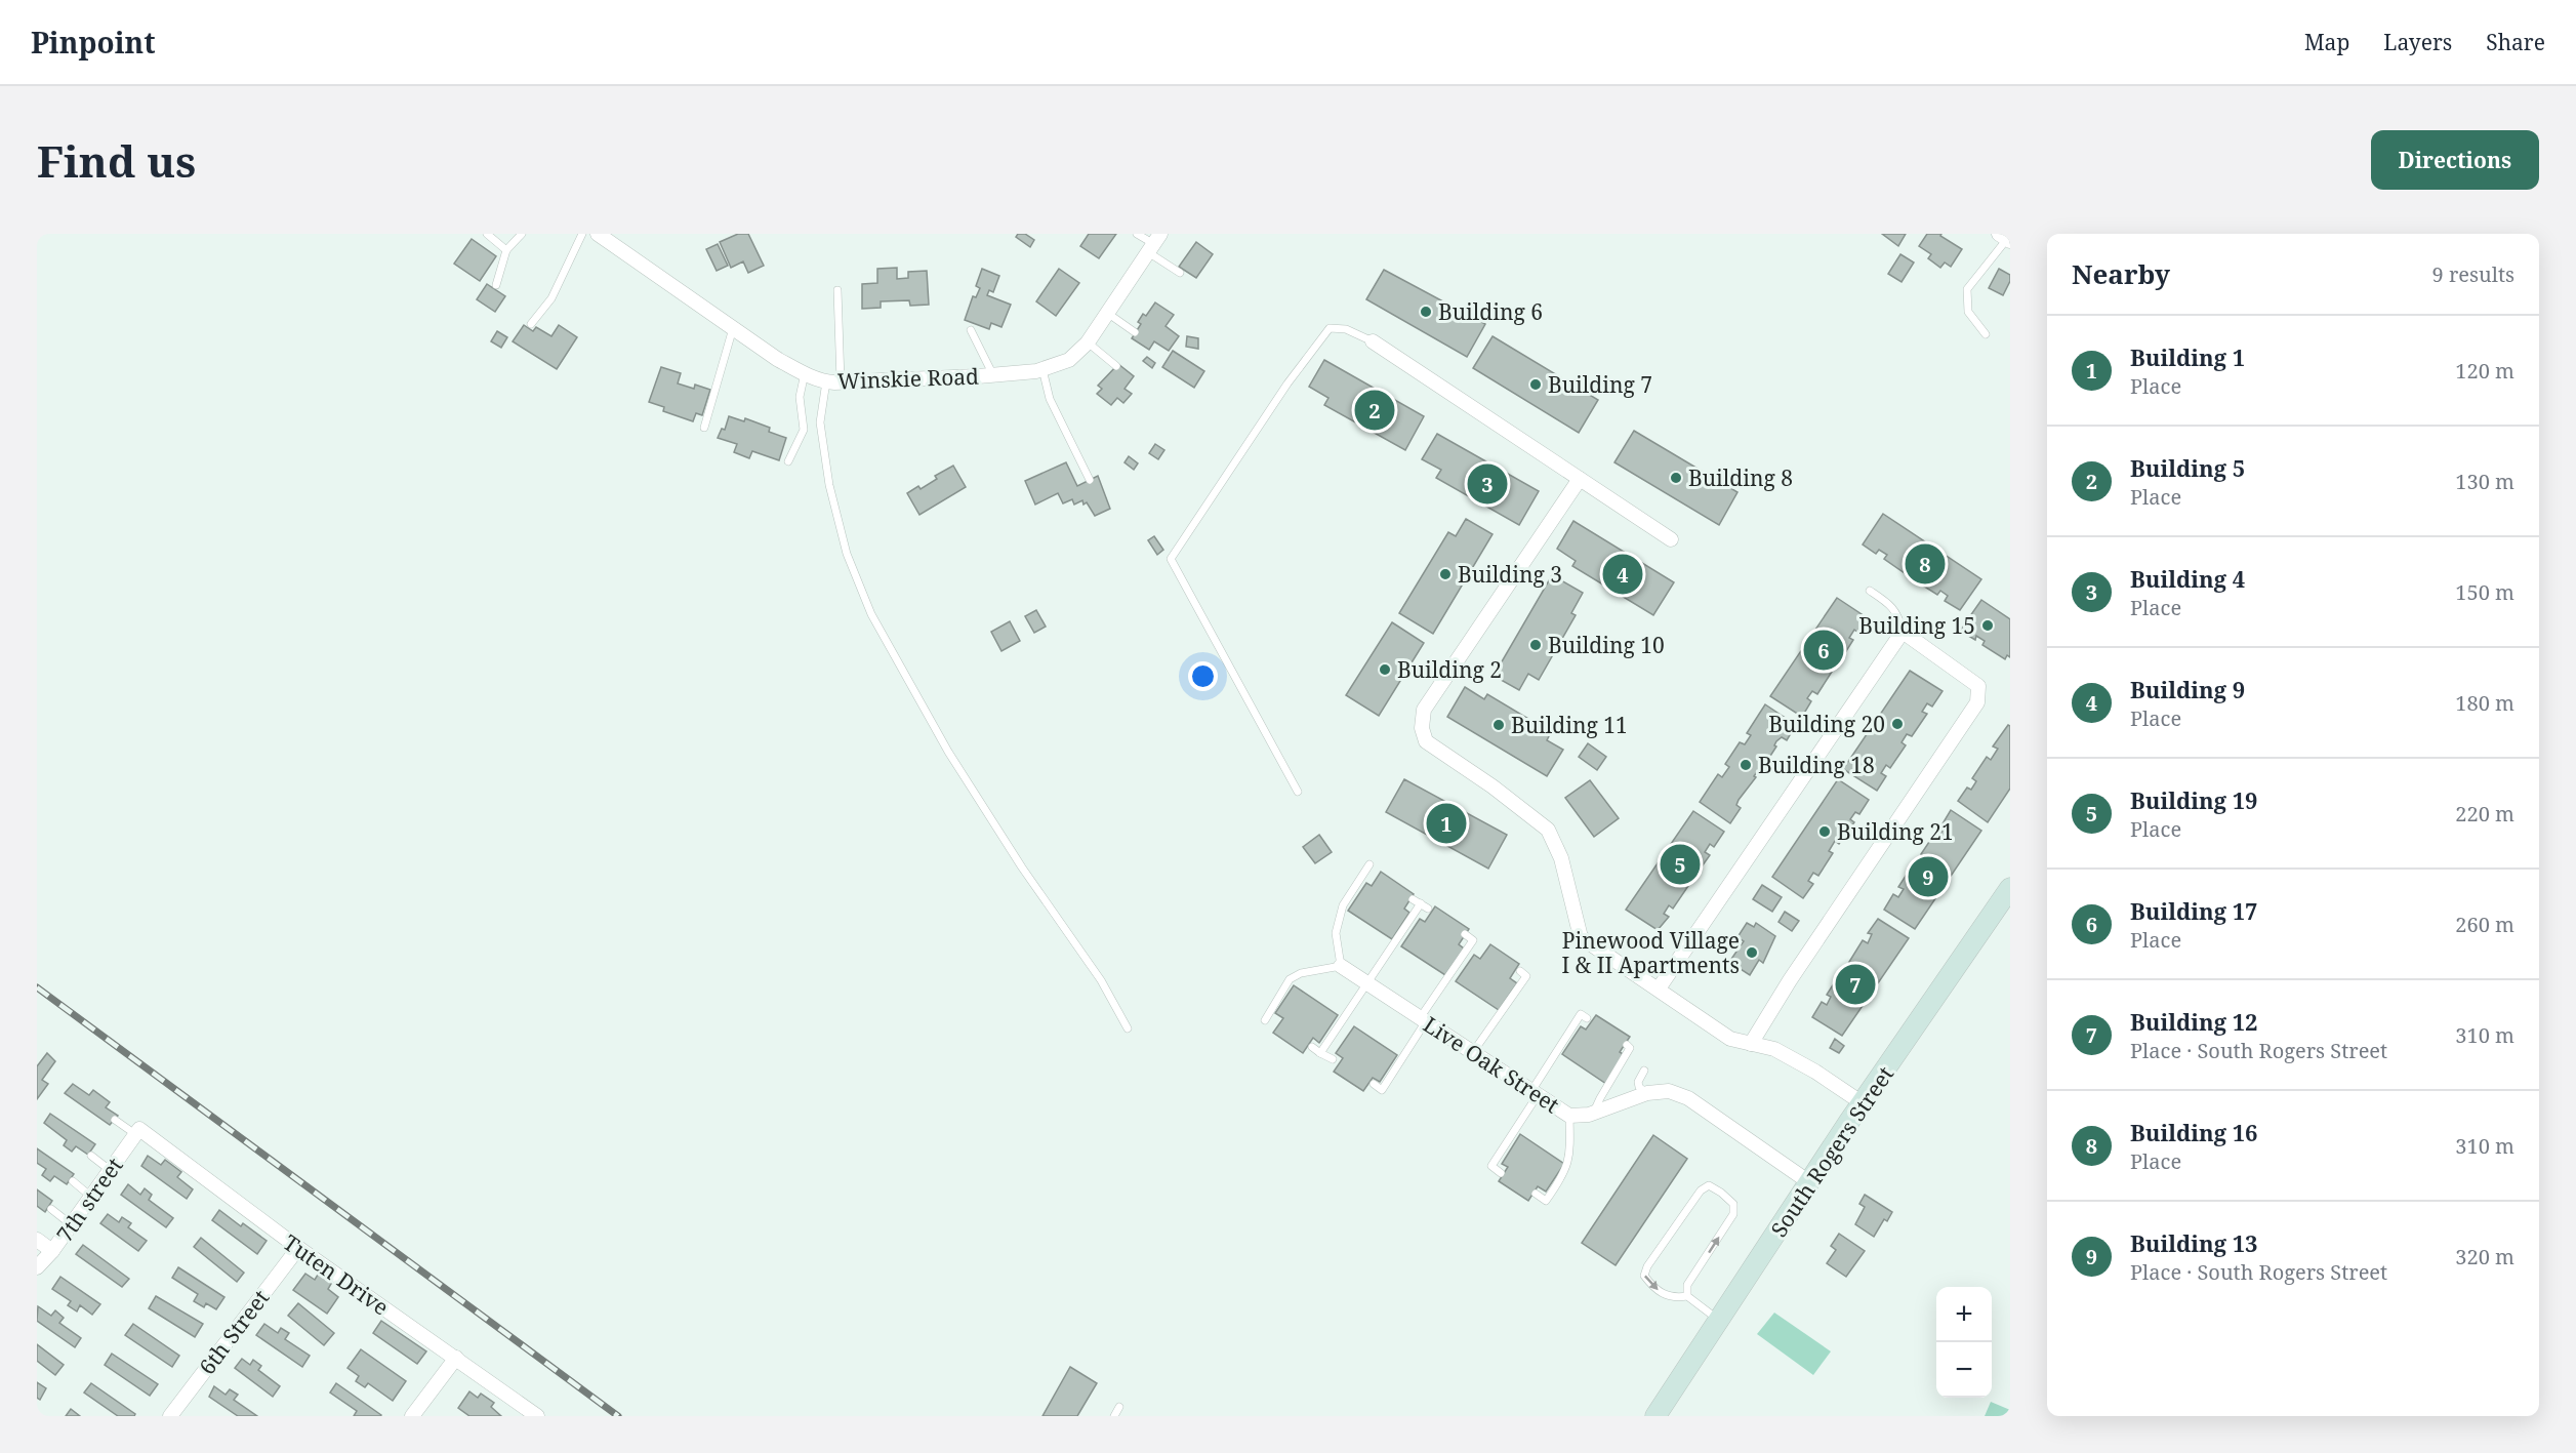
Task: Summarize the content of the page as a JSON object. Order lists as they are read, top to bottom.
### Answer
{
  "streets": {
    "street": [
      "Winskie Road",
      "Live Oak Street",
      "South Rogers Street",
      "7th street",
      "Tuten Drive",
      "6th Street"
    ]
  },
  "crossings": [
    ["Live Oak Street", "South Rogers Street"],
    ["7th street", "Tuten Drive"],
    ["Tuten Drive", "6th Street"]
  ],
  "places": [
    "Building 6",
    "Building 7",
    "Building 8",
    "Building 3",
    "Building 15",
    "Building 10",
    "Building 2",
    "Building 20",
    "Building 11",
    "Building 18",
    "Building 21",
    "Pinewood Village I & II Apartments"
  ],
  "page": {
    "header": "Pinpoint",
    "nav": ["Map", "Layers", "Share"],
    "buttons": "Directions",
    "title": "Find us",
    "heading": ["Nearby", "9 results"],
    "list": [
      {
        "mark": "1",
        "name": "Building 1",
        "note": "Place",
        "value": "120 m"
      },
      {
        "mark": "2",
        "name": "Building 5",
        "note": "Place",
        "value": "130 m"
      },
      {
        "mark": "3",
        "name": "Building 4",
        "note": "Place",
        "value": "150 m"
      },
      {
        "mark": "4",
        "name": "Building 9",
        "note": "Place",
        "value": "180 m"
      },
      {
        "mark": "5",
        "name": "Building 19",
        "note": "Place",
        "value": "220 m"
      },
      {
        "mark": "6",
        "name": "Building 17",
        "note": "Place",
        "value": "260 m"
      },
      {
        "mark": "7",
        "name": "Building 12",
        "note": "Place · South Rogers Street",
        "value": "310 m"
      },
      {
        "mark": "8",
        "name": "Building 16",
        "note": "Place",
        "value": "310 m"
      },
      {
        "mark": "9",
        "name": "Building 13",
        "note": "Place · South Rogers Street",
        "value": "320 m"
      }
    ],
    "pins": [
      "2",
      "3",
      "8",
      "4",
      "6",
      "1",
      "5",
      "9",
      "7"
    ],
    "map_buttons": ["+", "−"]
  }
}
